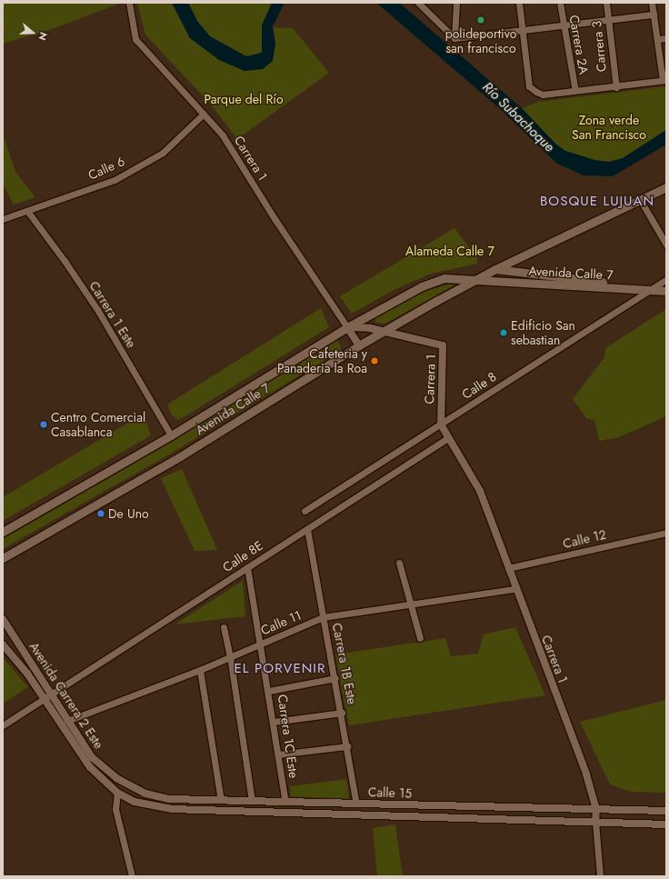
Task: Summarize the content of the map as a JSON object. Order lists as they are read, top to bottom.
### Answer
{
  "streets": {
    "main road": ["Avenida Calle 7"],
    "street": [
      "Carrera 2A",
      "Carrera 3",
      "Carrera 1",
      "Calle 6",
      "Carrera 1 Este",
      "Calle 8",
      "Calle 12",
      "Calle 8E",
      "Calle 11",
      "Carrera 1B Este",
      "Avenida Carrera 2 Este",
      "Carrera 1C Este",
      "Calle 15"
    ]
  },
  "crossings": [
    ["Carrera 1", "Calle 6"],
    ["Carrera 1", "Avenida Calle 7"],
    ["Carrera 1", "Calle 8"],
    ["Carrera 1", "Calle 12"],
    ["Carrera 1", "Calle 8E"],
    ["Carrera 1", "Calle 11"],
    ["Carrera 1", "Calle 15"],
    ["Calle 6", "Carrera 1 Este"],
    ["Avenida Calle 7", "Carrera 1 Este"],
    ["Calle 8E", "Carrera 1B Este"],
    ["Calle 8E", "Avenida Carrera 2 Este"],
    ["Calle 8E", "Carrera 1C Este"],
    ["Calle 11", "Carrera 1B Este"],
    ["Calle 11", "Avenida Carrera 2 Este"],
    ["Calle 11", "Carrera 1C Este"],
    ["Carrera 1B Este", "Calle 15"],
    ["Avenida Carrera 2 Este", "Calle 15"],
    ["Carrera 1C Este", "Calle 15"]
  ],
  "districts": ["BOSQUE LUJUAN", "EL PORVENIR"],
  "water": ["Río Subachoque"],
  "parks": ["Parque del Río", "Zona verde San Francisco", "Alameda Calle 7"],
  "places": [
    "polideportivo san francisco",
    "Edificio San sebastian",
    "Cafeteria y Panaderia la Roa",
    "Centro Comercial Casablanca",
    "De Uno"
  ],
  "north": "right"
}
